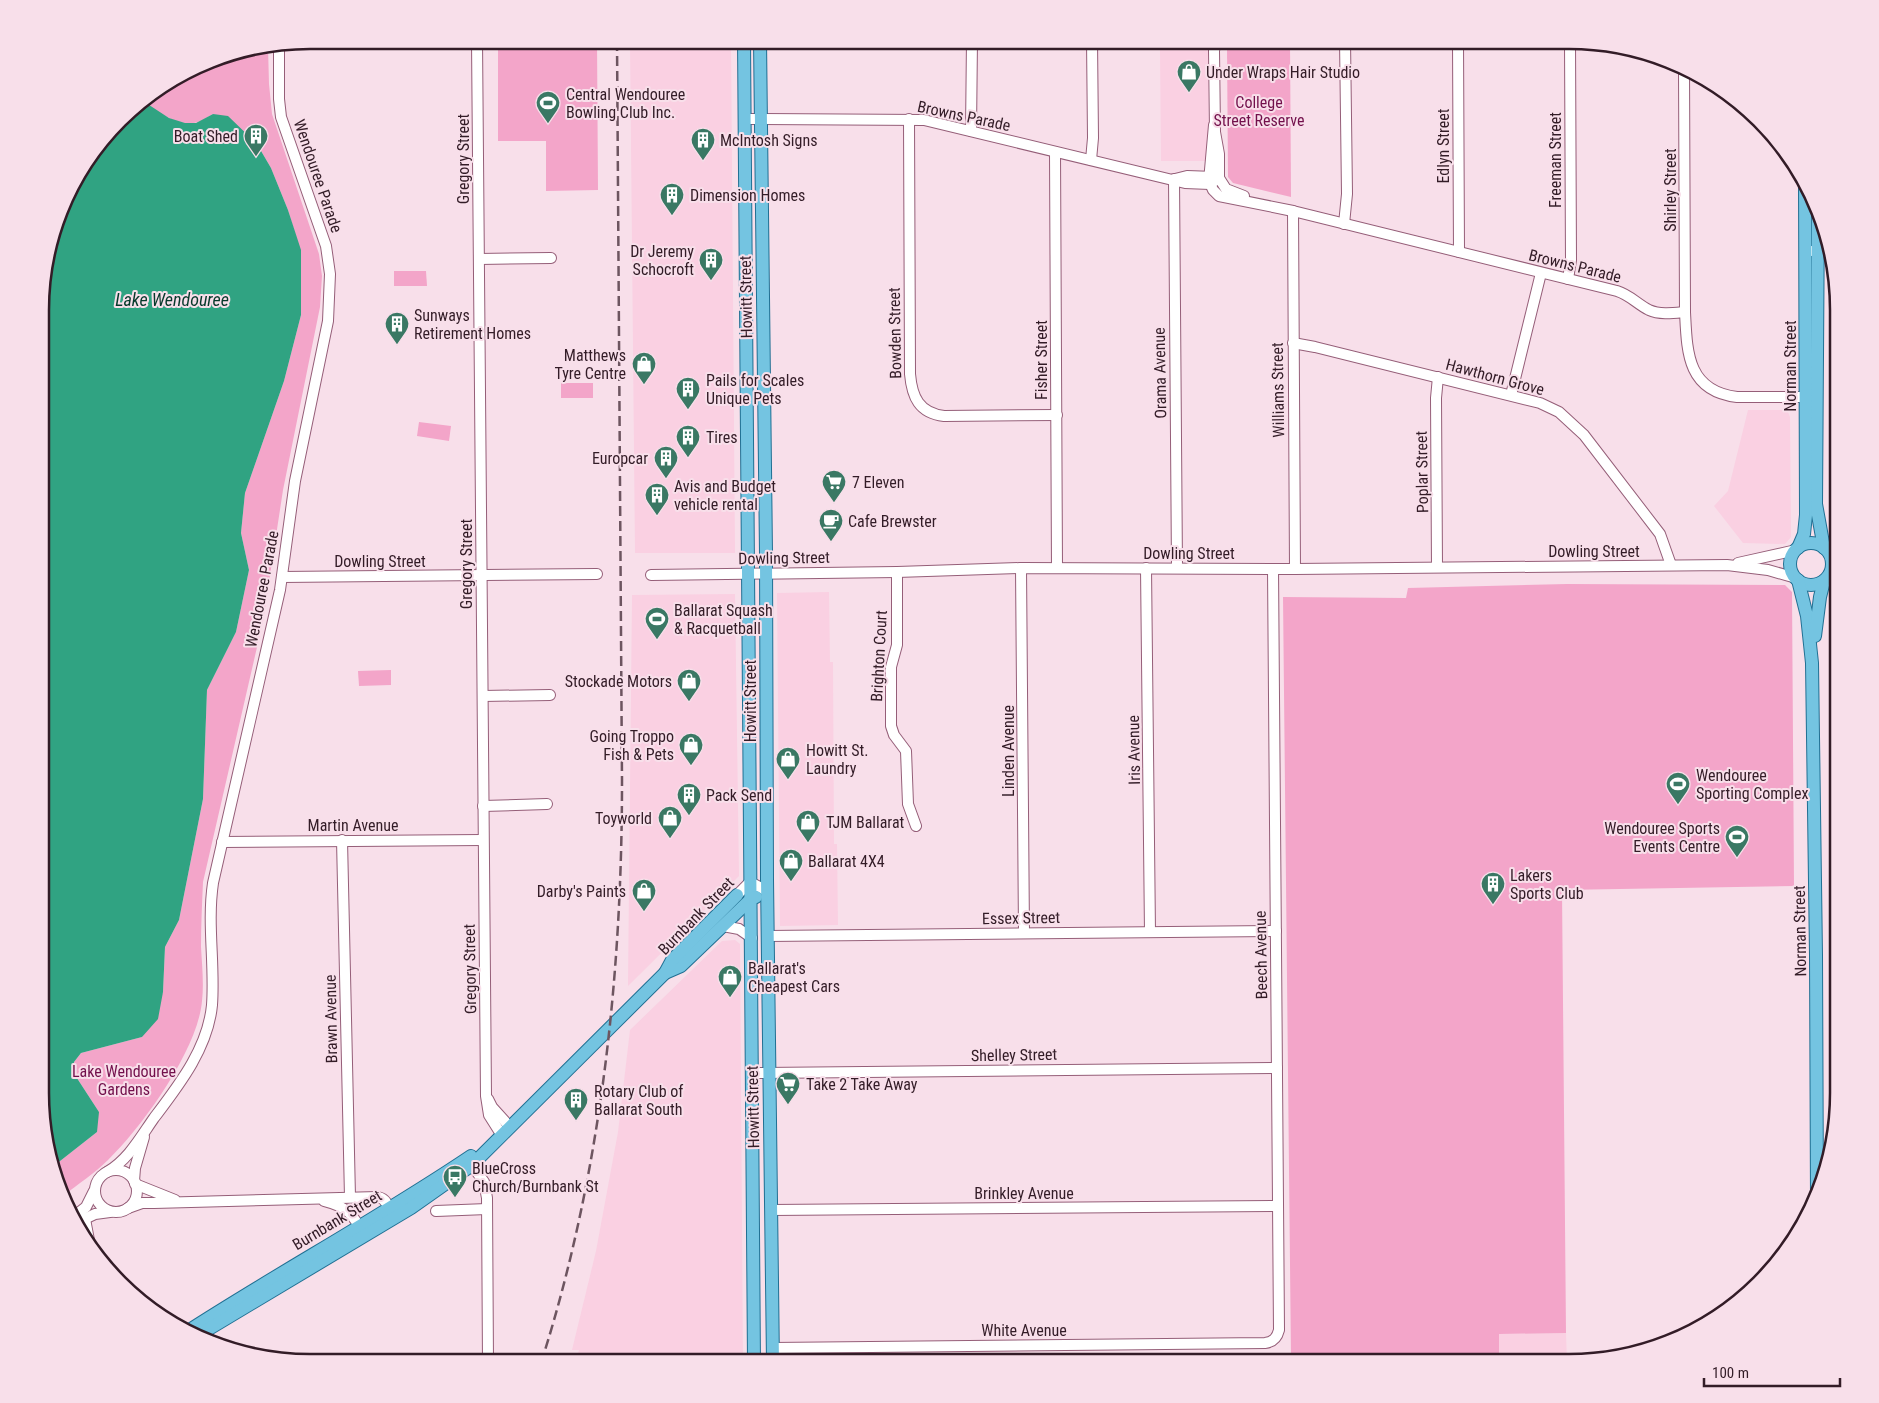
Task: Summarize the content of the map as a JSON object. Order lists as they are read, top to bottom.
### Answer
{
  "streets": {
    "main road": ["Howitt Street", "Norman Street", "Burnbank Street"],
    "street": [
      "Browns Parade",
      "Edlyn Street",
      "Gregory Street",
      "Freeman Street",
      "Wendouree Parade",
      "Shirley Street",
      "Bowden Street",
      "Fisher Street",
      "Orama Avenue",
      "Hawthorn Grove",
      "Williams Street",
      "Poplar Street",
      "Dowling Street",
      "Brighton Court",
      "Iris Avenue",
      "Linden Avenue",
      "Martin Avenue",
      "Essex Street",
      "Beech Avenue",
      "Brawn Avenue",
      "Shelley Street",
      "Brinkley Avenue",
      "White Avenue"
    ]
  },
  "crossings": [
    ["Browns Parade", "Edlyn Street"],
    ["Browns Parade", "Freeman Street"],
    ["Browns Parade", "Shirley Street"],
    ["Browns Parade", "Howitt Street"],
    ["Browns Parade", "Bowden Street"],
    ["Browns Parade", "Fisher Street"],
    ["Browns Parade", "Orama Avenue"],
    ["Browns Parade", "Williams Street"],
    ["Gregory Street", "Dowling Street"],
    ["Gregory Street", "Martin Avenue"],
    ["Gregory Street", "Burnbank Street"],
    ["Wendouree Parade", "Dowling Street"],
    ["Wendouree Parade", "Martin Avenue"],
    ["Howitt Street", "Dowling Street"],
    ["Howitt Street", "Burnbank Street"],
    ["Howitt Street", "Essex Street"],
    ["Howitt Street", "Shelley Street"],
    ["Howitt Street", "Brinkley Avenue"],
    ["Howitt Street", "White Avenue"],
    ["Bowden Street", "Fisher Street"],
    ["Fisher Street", "Dowling Street"],
    ["Norman Street", "Dowling Street"],
    ["Orama Avenue", "Dowling Street"],
    ["Hawthorn Grove", "Williams Street"],
    ["Hawthorn Grove", "Poplar Street"],
    ["Hawthorn Grove", "Dowling Street"],
    ["Williams Street", "Dowling Street"],
    ["Poplar Street", "Dowling Street"],
    ["Dowling Street", "Brighton Court"],
    ["Dowling Street", "Iris Avenue"],
    ["Dowling Street", "Linden Avenue"],
    ["Dowling Street", "Beech Avenue"],
    ["Iris Avenue", "Essex Street"],
    ["Linden Avenue", "Essex Street"],
    ["Martin Avenue", "Brawn Avenue"],
    ["Essex Street", "Beech Avenue"],
    ["Beech Avenue", "Shelley Street"],
    ["Beech Avenue", "Brinkley Avenue"],
    ["Beech Avenue", "White Avenue"]
  ],
  "water": ["Lake Wendouree"],
  "parks": ["College Street Reserve", "Lake Wendouree Gardens"],
  "places": {
    "shop": [
      "Under Wraps Hair Studio",
      "Matthews Tyre Centre",
      "Stockade Motors",
      "Going Troppo Fish & Pets",
      "Howitt St. Laundry",
      "Toyworld",
      "TJM Ballarat",
      "Ballarat 4X4",
      "Darby's Paints",
      "Ballarat's Cheapest Cars"
    ],
    "sports": [
      "Central Wendouree Bowling Club Inc.",
      "Ballarat Squash & Racquetball",
      "Wendouree Sporting Complex",
      "Wendouree Sports Events Centre"
    ],
    "building": [
      "Boat Shed",
      "McIntosh Signs",
      "Dimension Homes",
      "Dr Jeremy Schocroft",
      "Sunways Retirement Homes",
      "Pails for Scales Unique Pets",
      "Tires",
      "Europcar",
      "Avis and Budget vehicle rental",
      "Pack Send",
      "Lakers Sports Club",
      "Rotary Club of Ballarat South"
    ],
    "supermarket": ["7 Eleven", "Take 2 Take Away"],
    "cafe": ["Cafe Brewster"],
    "bus stop": ["BlueCross Church/Burnbank St"]
  },
  "scale_bar": "100 m"
}
